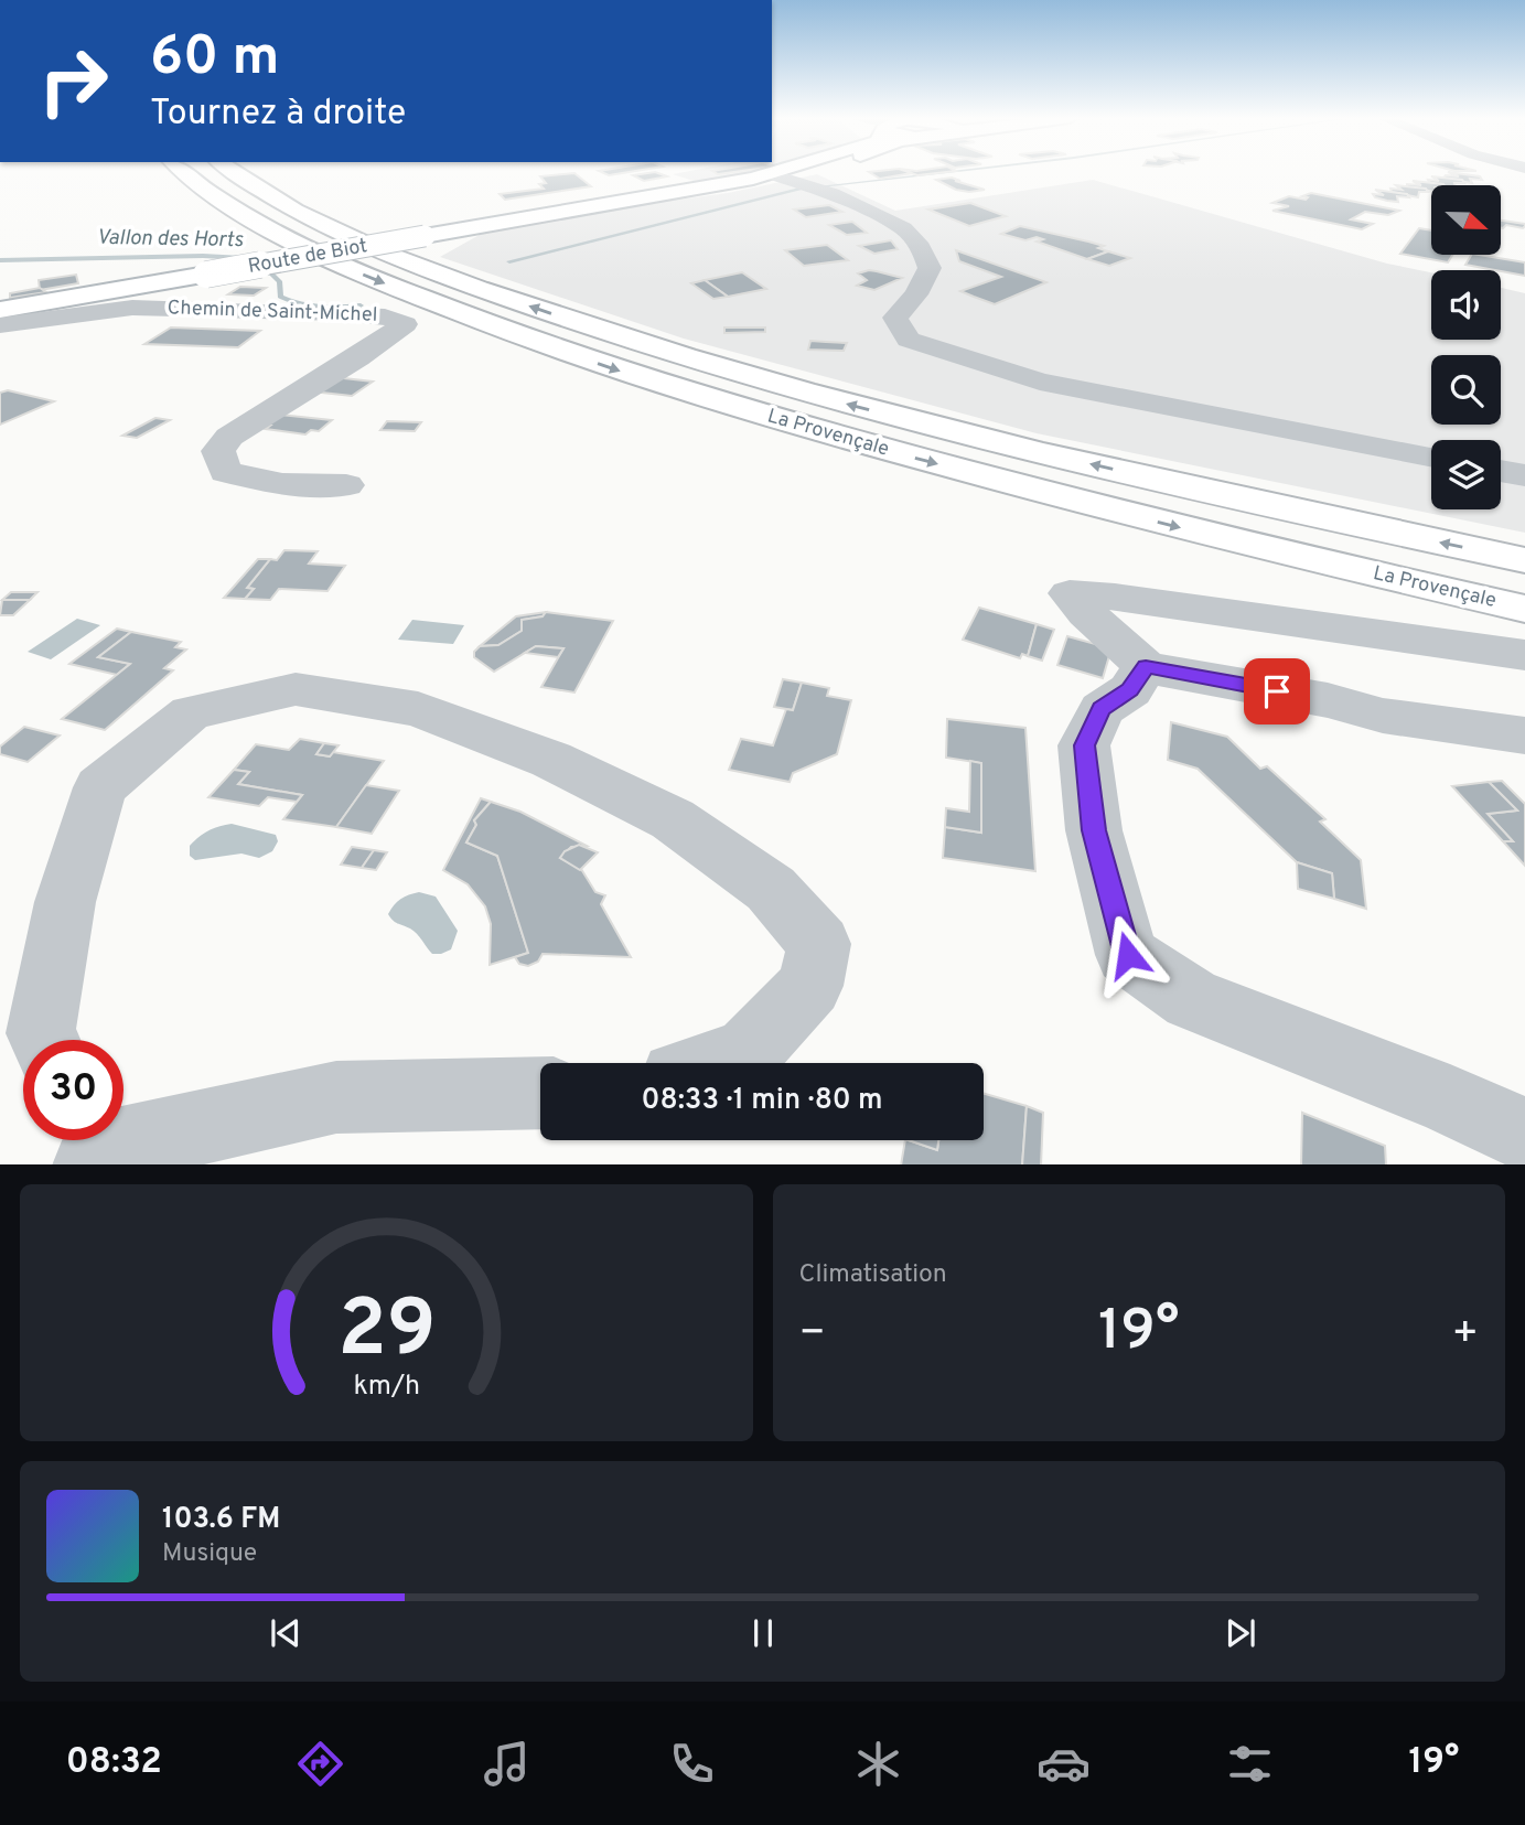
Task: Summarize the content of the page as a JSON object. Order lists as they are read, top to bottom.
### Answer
{
  "streets": {
    "main road": ["Route de Biot", "La Provençale"],
    "street": ["Chemin de Saint-Michel"]
  },
  "water": ["Vallon des Horts"],
  "north": "right",
  "page": {
    "turn": ["60 m", "Tournez à droite"],
    "limit": "30",
    "trip": "08:33 · 1 min · 80 m",
    "tile": "Climatisation",
    "heat": ["−", "19°", "+"],
    "song": ["103.6 FM", "Musique"],
    "tabs": ["08:32", "19°"],
    "gauge": ["29", "km/h"]
  }
}
